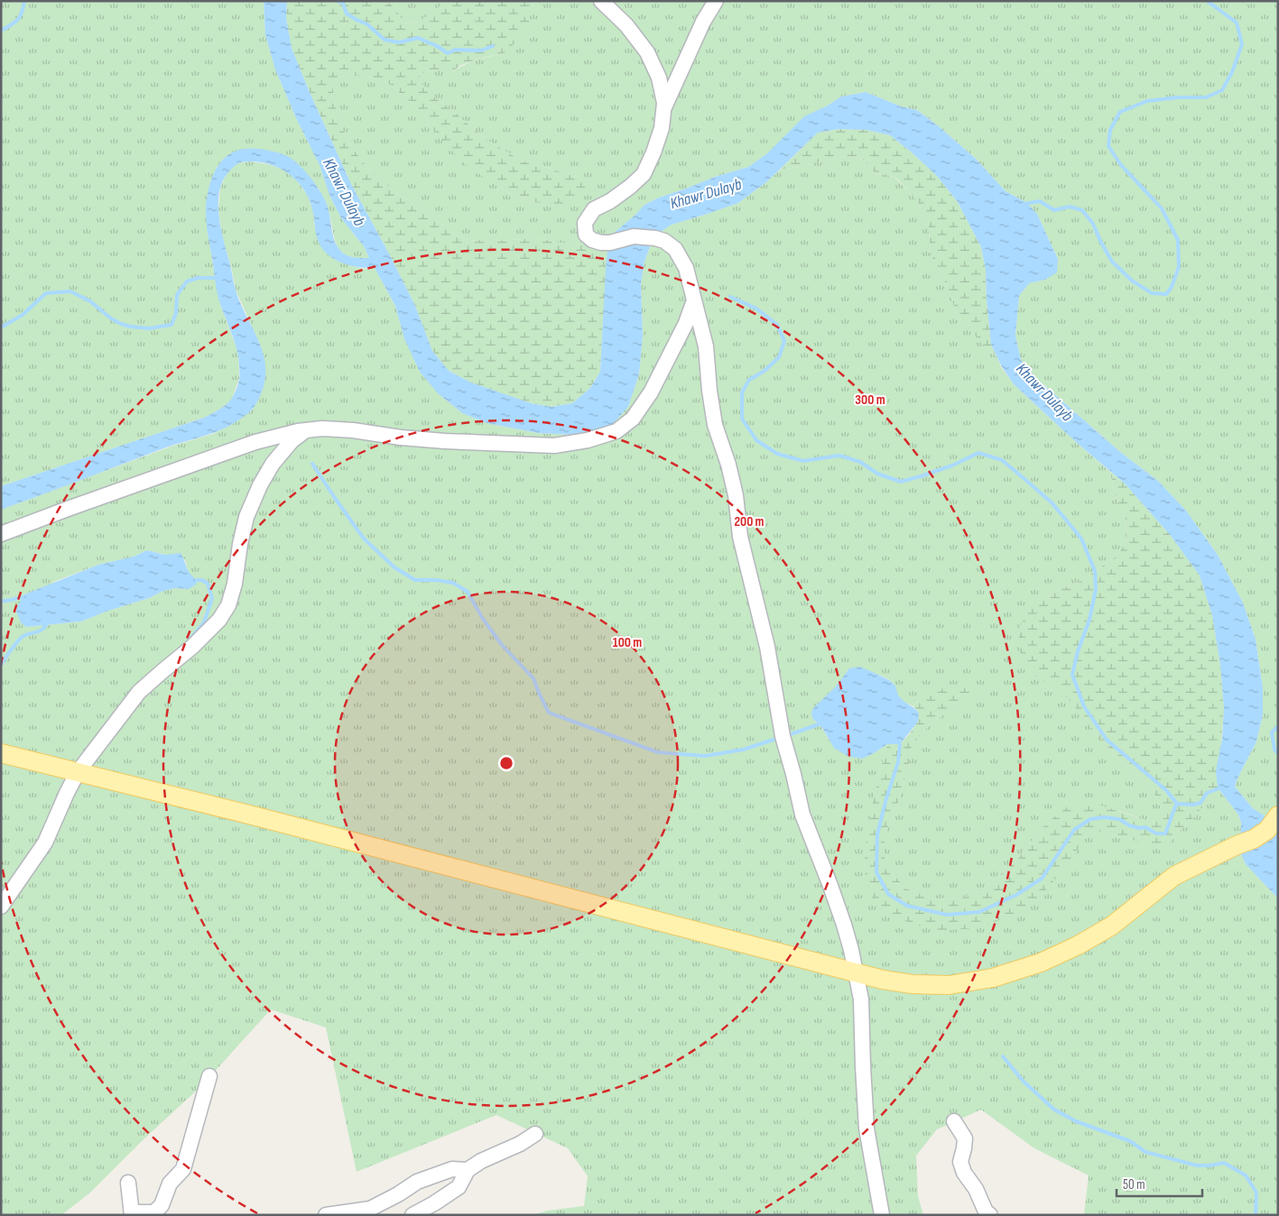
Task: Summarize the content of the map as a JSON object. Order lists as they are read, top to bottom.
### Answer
{
  "water": ["Khawr Dulayb"],
  "scale_bar": "50 m",
  "rings": ["300 m", "200 m", "100 m"]
}
